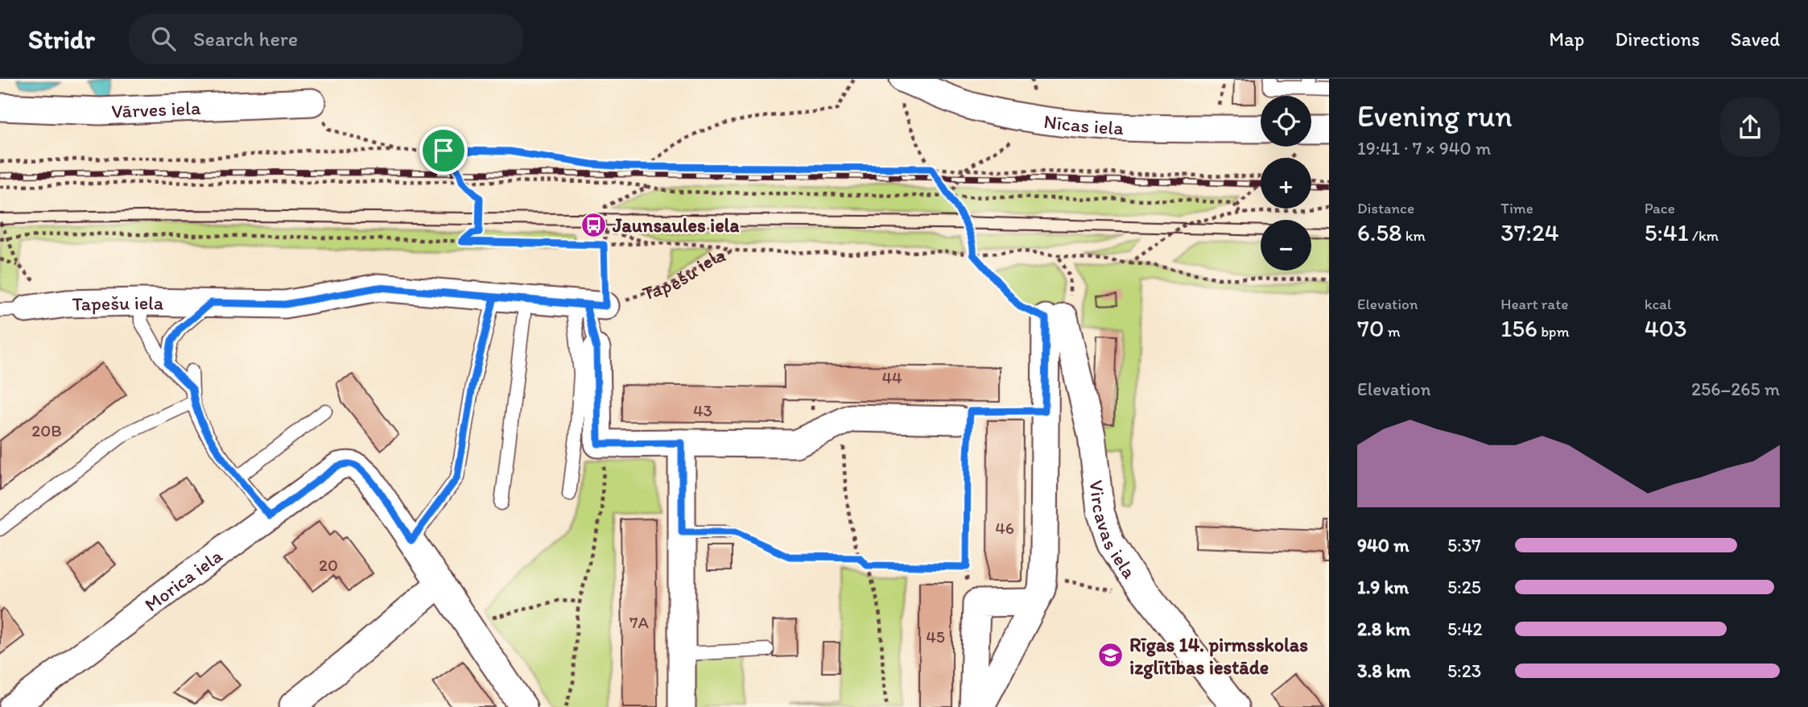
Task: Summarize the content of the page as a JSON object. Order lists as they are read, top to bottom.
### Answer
{
  "streets": {
    "street": [
      "Vārves iela",
      "Nīcas iela",
      "Tapešu iela",
      "Vircavas iela",
      "Morica iela"
    ]
  },
  "places": {
    "bus stop": ["Jaunsaules iela"],
    "school or university": ["Rīgas 14. pirmsskolas izglītības iestāde"]
  },
  "house_numbers": [
    "44",
    "43",
    "20B",
    "46",
    "20",
    "7A",
    "45"
  ],
  "page": {
    "header": "Stridr",
    "search": "Search here",
    "nav": ["Map", "Directions", "Saved"],
    "heading": ["Evening run", "19:41 · 7 × 940 m"],
    "map_buttons": ["+", "−"],
    "stats": [
      ["Distance", "6.58 km"],
      ["Time", "37:24"],
      ["Pace", "5:41 /km"],
      ["Elevation", "70 m"],
      ["Heart rate", "156 bpm"],
      ["kcal", "403"]
    ],
    "chart": ["Elevation", "256–265 m"],
    "list": [
      {
        "name": "940 m",
        "note": "5:37"
      },
      {
        "name": "1.9 km",
        "note": "5:25"
      },
      {
        "name": "2.8 km",
        "note": "5:42"
      },
      {
        "name": "3.8 km",
        "note": "5:23"
      }
    ]
  }
}
